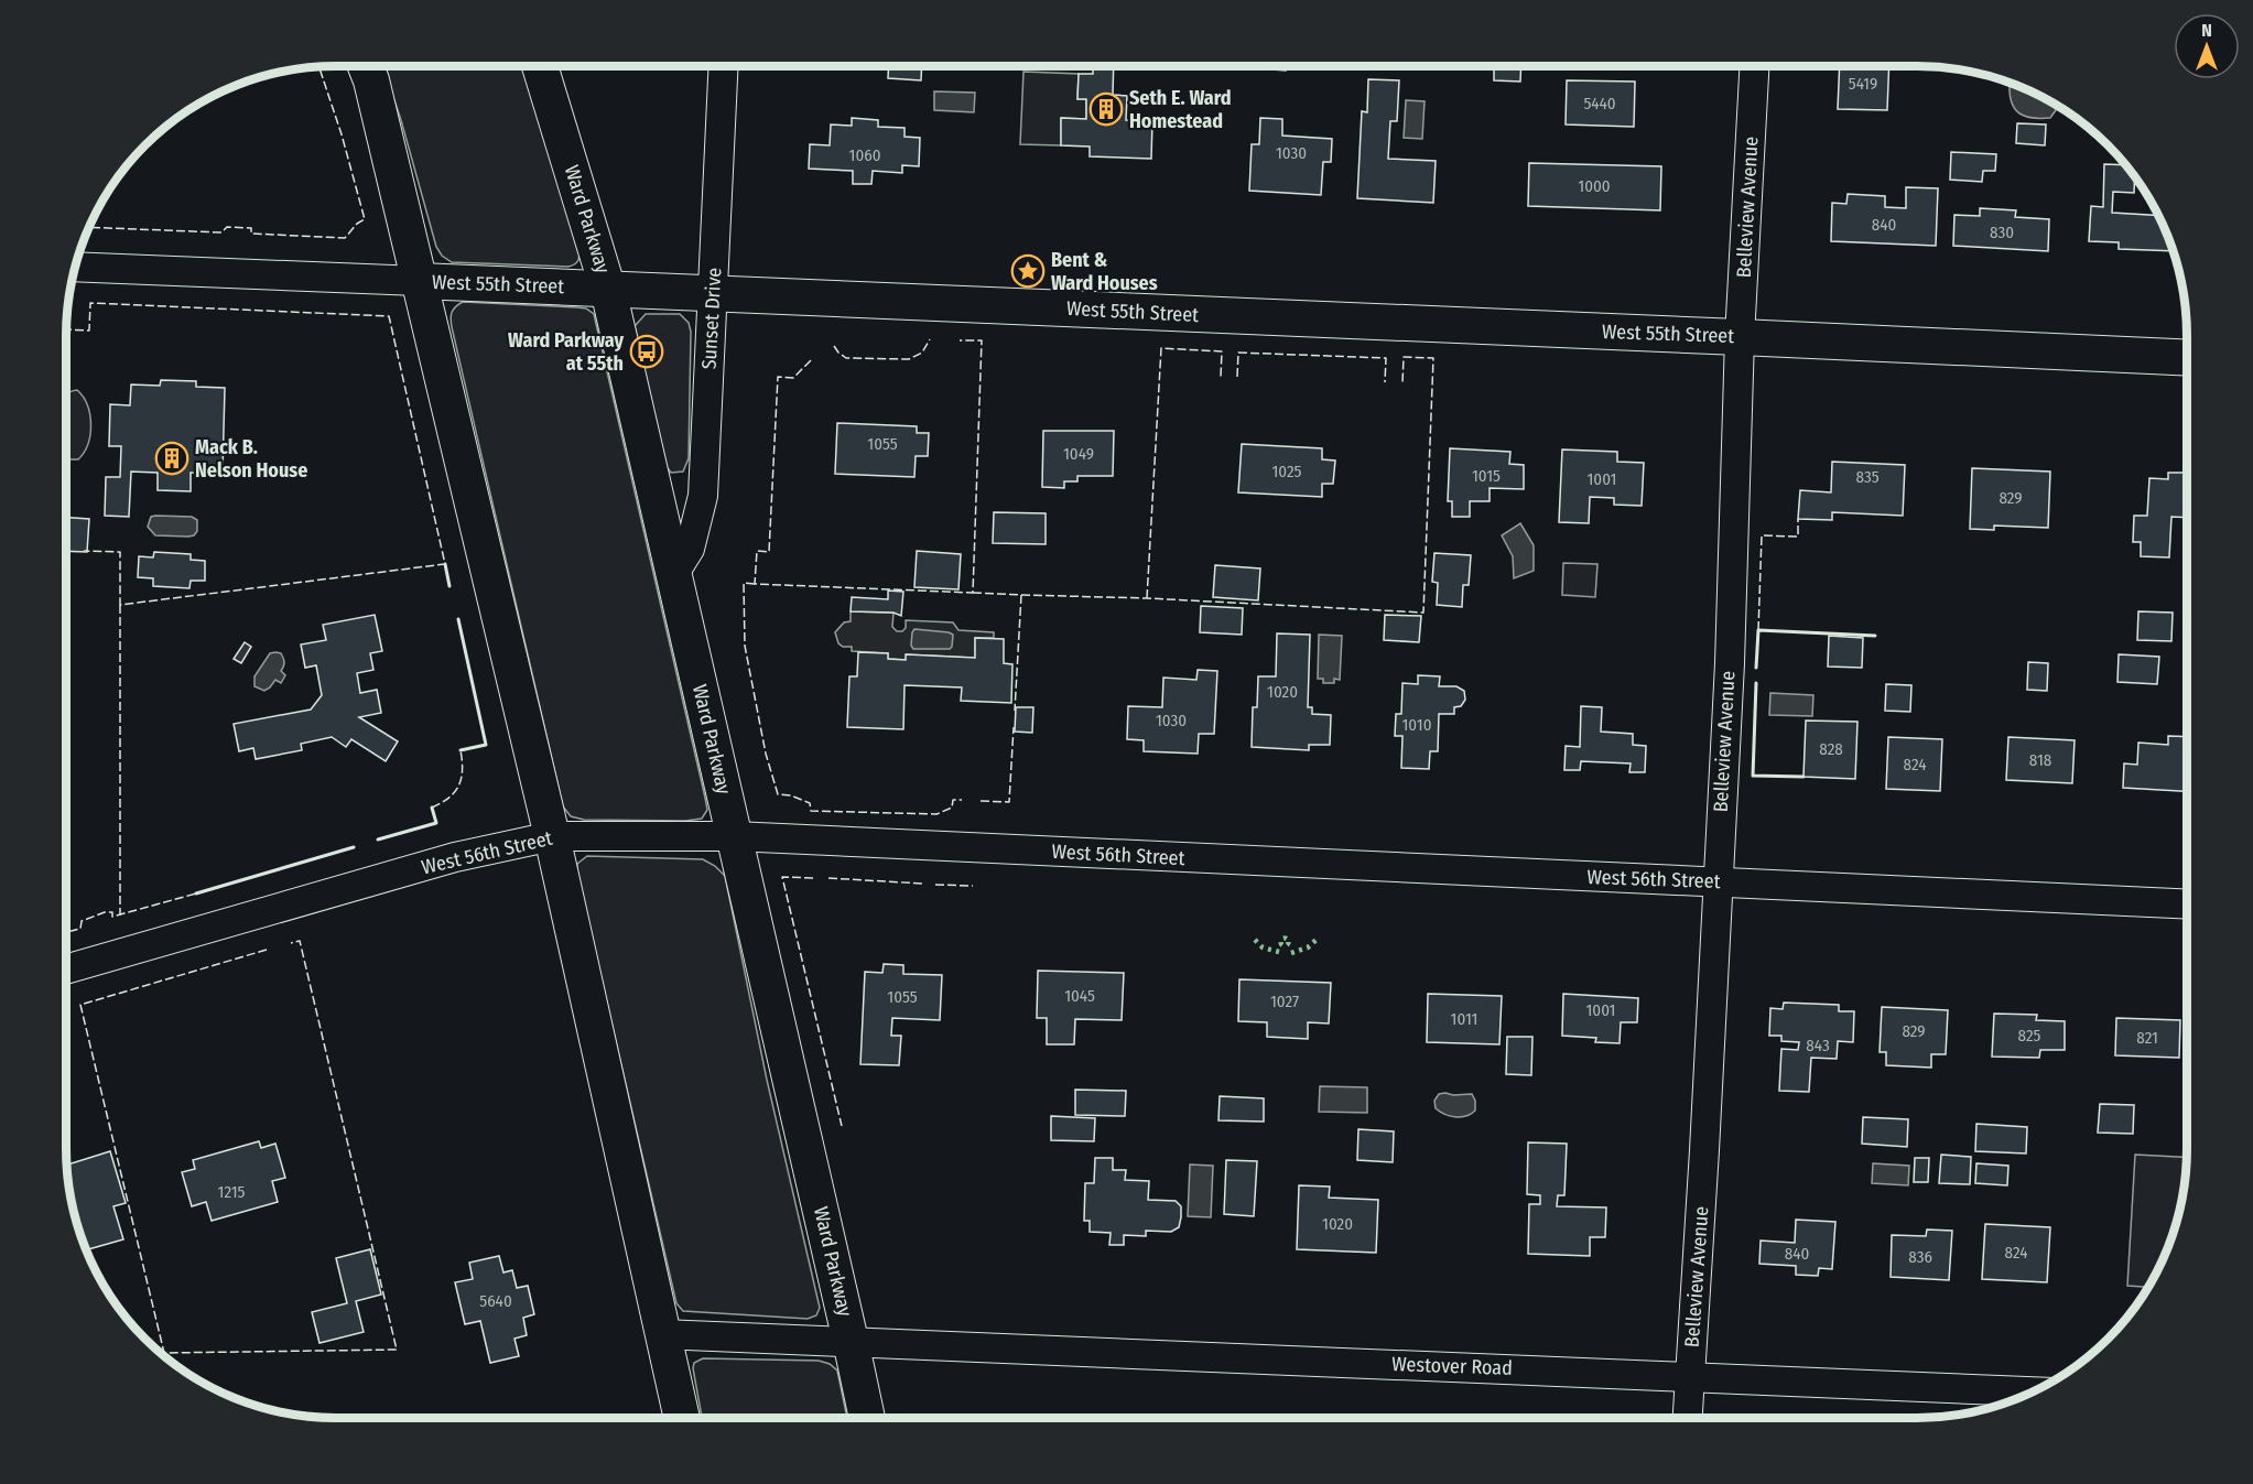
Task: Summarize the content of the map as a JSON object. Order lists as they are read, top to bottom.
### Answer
{
  "streets": {
    "main road": ["Ward Parkway", "West 55th Street"],
    "street": [
      "Belleview Avenue",
      "Sunset Drive",
      "West 56th Street",
      "Westover Road"
    ]
  },
  "crossings": [
    ["Belleview Avenue", "West 55th Street"],
    ["Belleview Avenue", "West 56th Street"],
    ["Belleview Avenue", "Westover Road"],
    ["Ward Parkway", "West 55th Street"],
    ["Ward Parkway", "Sunset Drive"],
    ["Ward Parkway", "West 56th Street"],
    ["Ward Parkway", "Westover Road"],
    ["West 55th Street", "Sunset Drive"]
  ],
  "places": {
    "building": ["Seth E. Ward Homestead", "Mack B. Nelson House"],
    "place": ["Bent & Ward Houses"],
    "bus stop": ["Ward Parkway at 55th"]
  },
  "house_numbers": [
    "5419",
    "5440",
    "1030",
    "1060",
    "1000",
    "840",
    "830",
    "1055",
    "1049",
    "1025",
    "1015",
    "835",
    "1001",
    "829",
    "1020",
    "1030",
    "1010",
    "828",
    "818",
    "824",
    "1045",
    "1055",
    "1027",
    "1001",
    "1011",
    "829",
    "825",
    "821",
    "843",
    "1215",
    "1020",
    "824",
    "840",
    "836",
    "5640"
  ],
  "north": "top"
}
